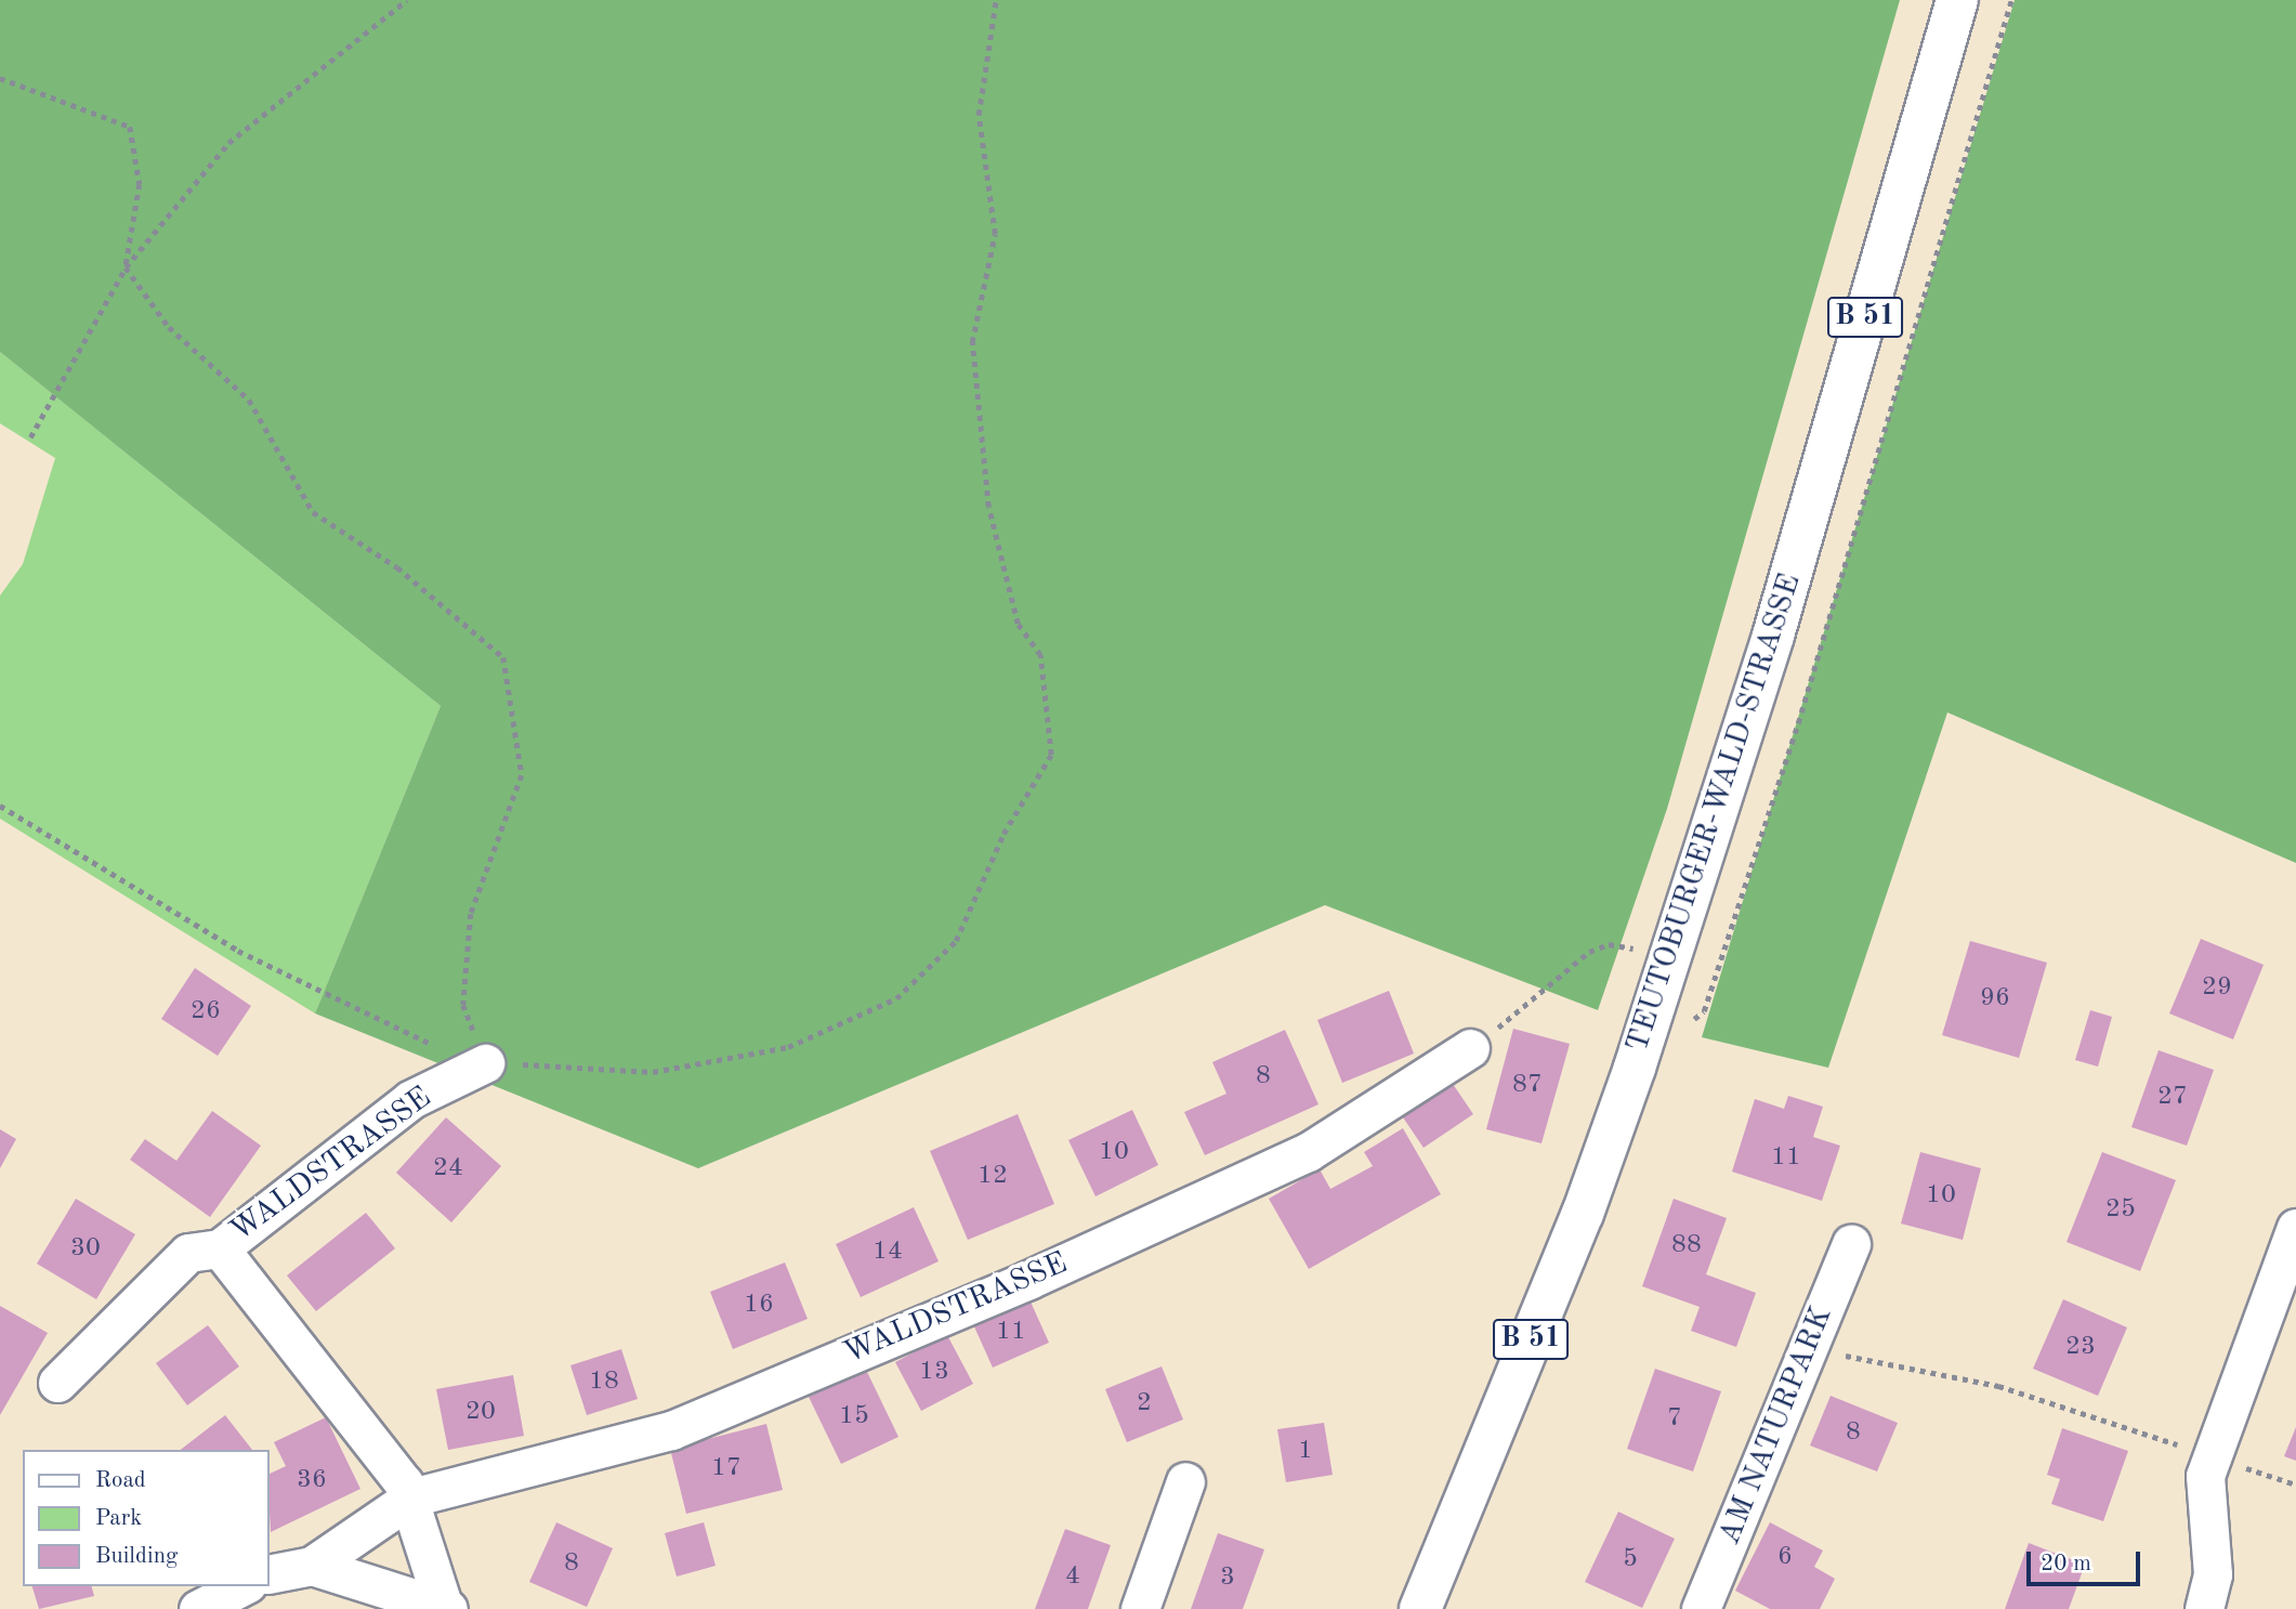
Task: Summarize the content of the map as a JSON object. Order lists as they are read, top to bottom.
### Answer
{
  "streets": {
    "main road": ["B 51", "TEUTOBURGER-WALD-STRASSE"],
    "street": ["WALDSTRASSE", "AM NATURPARK"]
  },
  "house_numbers": [
    "29",
    "96",
    "26",
    "8",
    "87",
    "27",
    "10",
    "11",
    "24",
    "12",
    "10",
    "25",
    "88",
    "30",
    "14",
    "16",
    "11",
    "23",
    "13",
    "18",
    "2",
    "20",
    "15",
    "7",
    "8",
    "1",
    "17",
    "36",
    "6",
    "5",
    "8",
    "4",
    "3"
  ],
  "legend": ["Road", "Park", "Building"],
  "scale_bar": "20 m"
}
